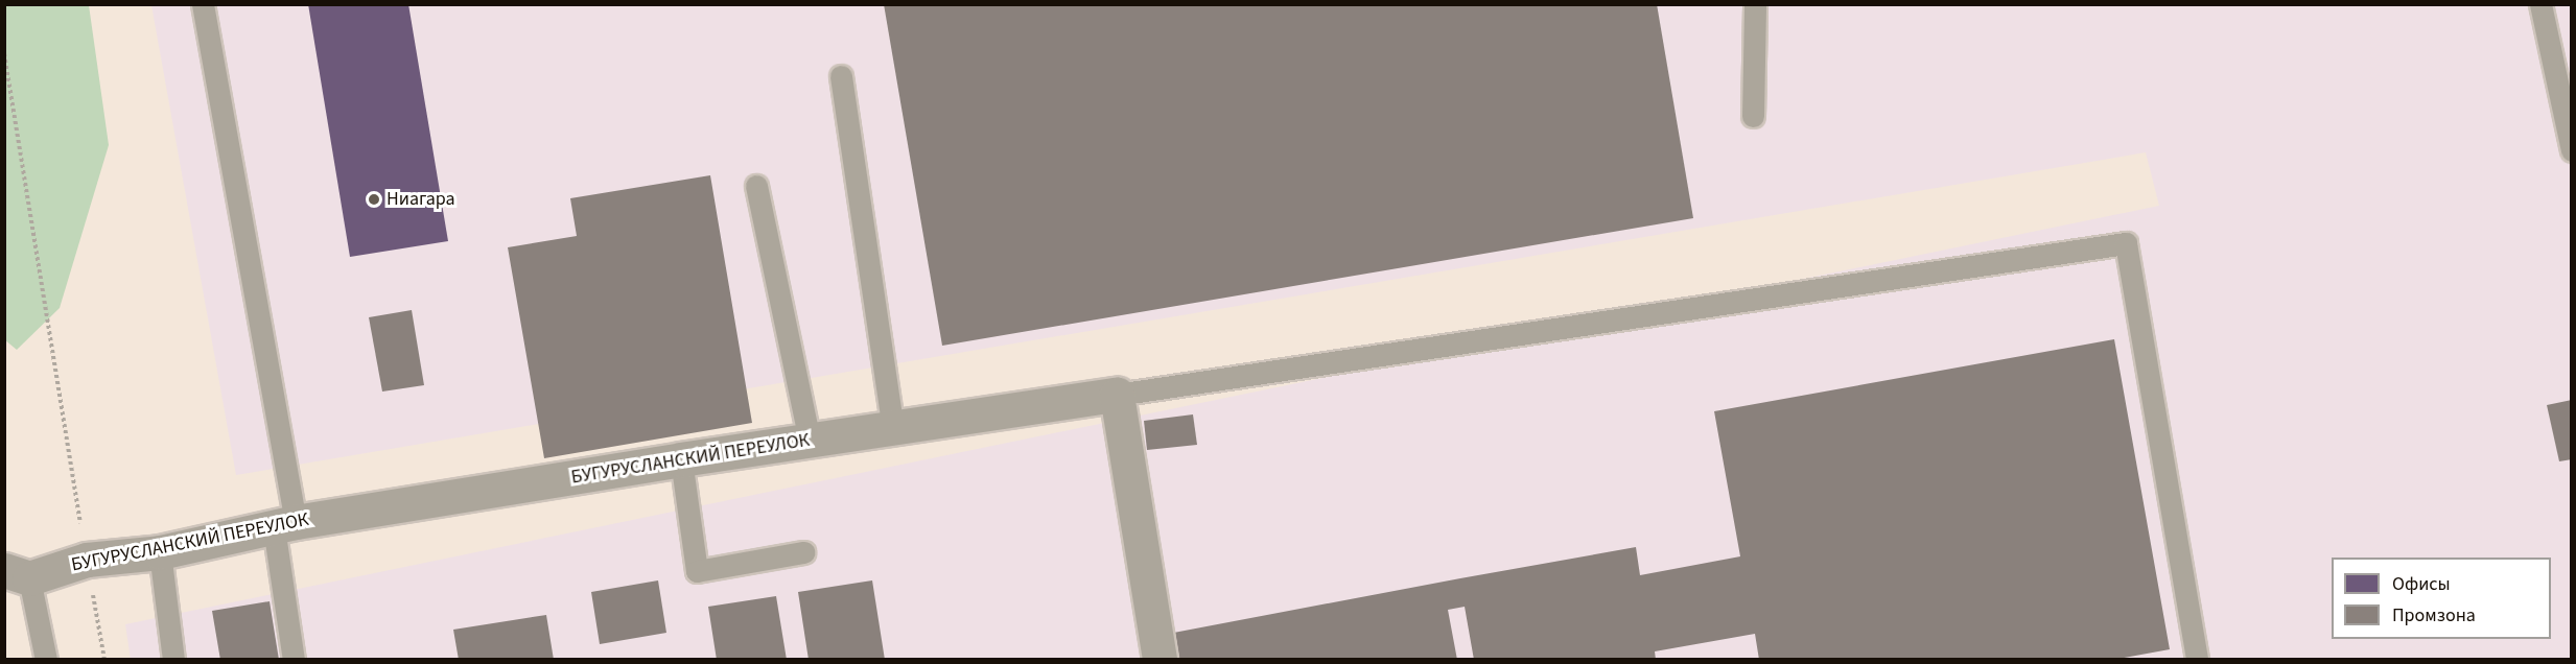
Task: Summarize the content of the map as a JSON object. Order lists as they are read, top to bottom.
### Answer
{
  "streets": {
    "street": ["БУГУРУСЛАНСКИЙ ПЕРЕУЛОК"]
  },
  "places": ["Ниагара"],
  "legend": ["Офисы", "Промзона"]
}
